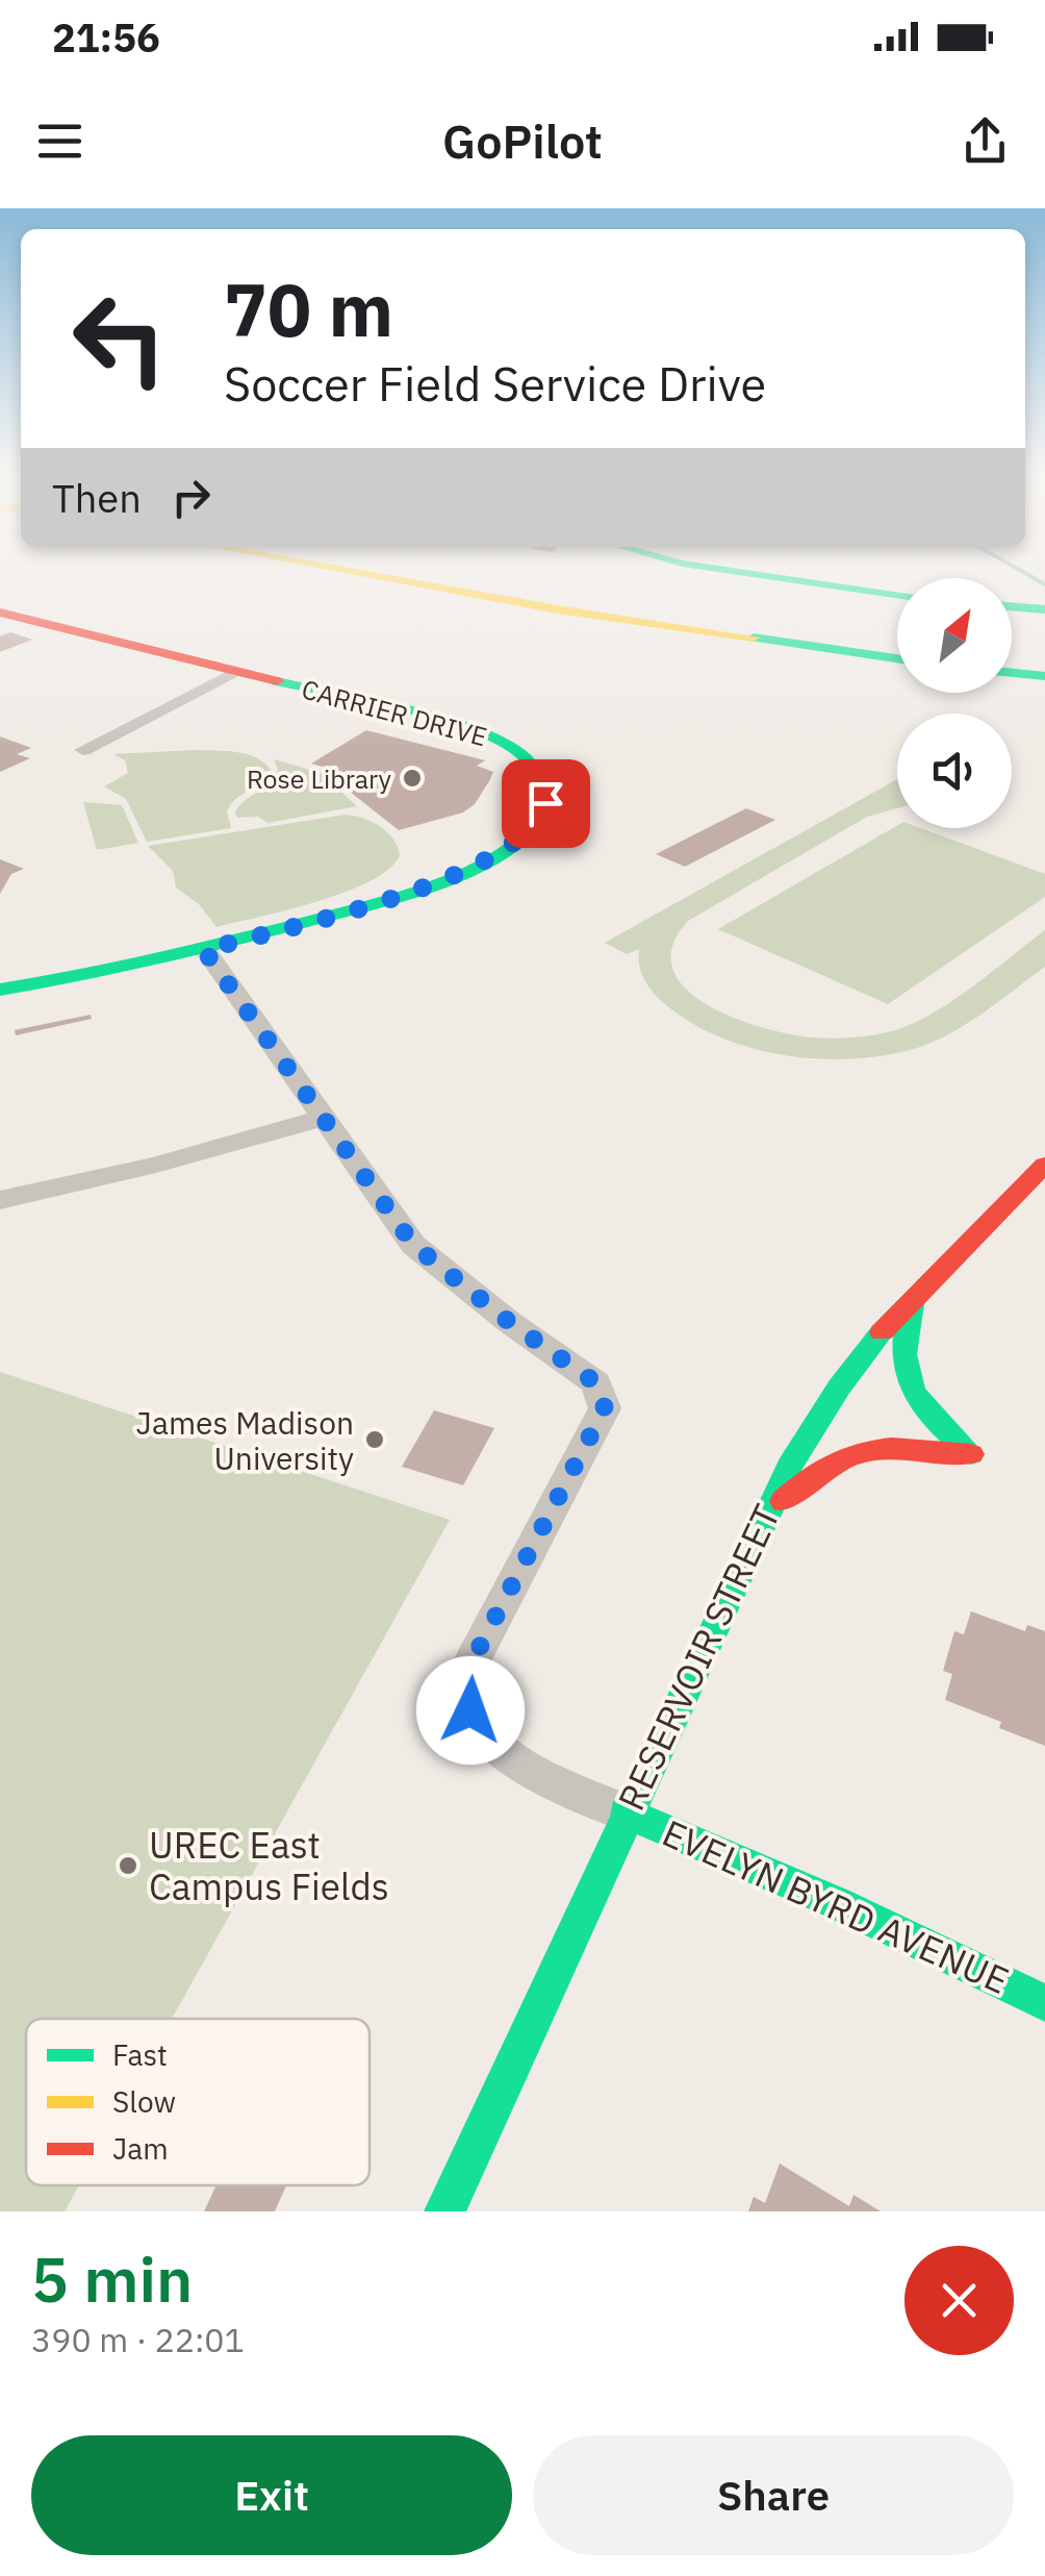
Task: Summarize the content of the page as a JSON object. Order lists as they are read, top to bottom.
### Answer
{
  "streets": {
    "main road": ["CARRIER DRIVE", "RESERVOIR STREET", "EVELYN BYRD AVENUE"]
  },
  "crossings": [
    ["RESERVOIR STREET", "EVELYN BYRD AVENUE"]
  ],
  "places": ["Rose Library", "James Madison University", "UREC East Campus Fields"],
  "legend": ["Fast", "Slow", "Jam"],
  "north": "top right",
  "page": {
    "status": "21:56",
    "header": "GoPilot",
    "turn": ["70 m", "Soccer Field Service Drive"],
    "then": "Then",
    "heading": ["5 min", "390 m · 22:01"],
    "buttons": ["Exit", "Share"]
  }
}
